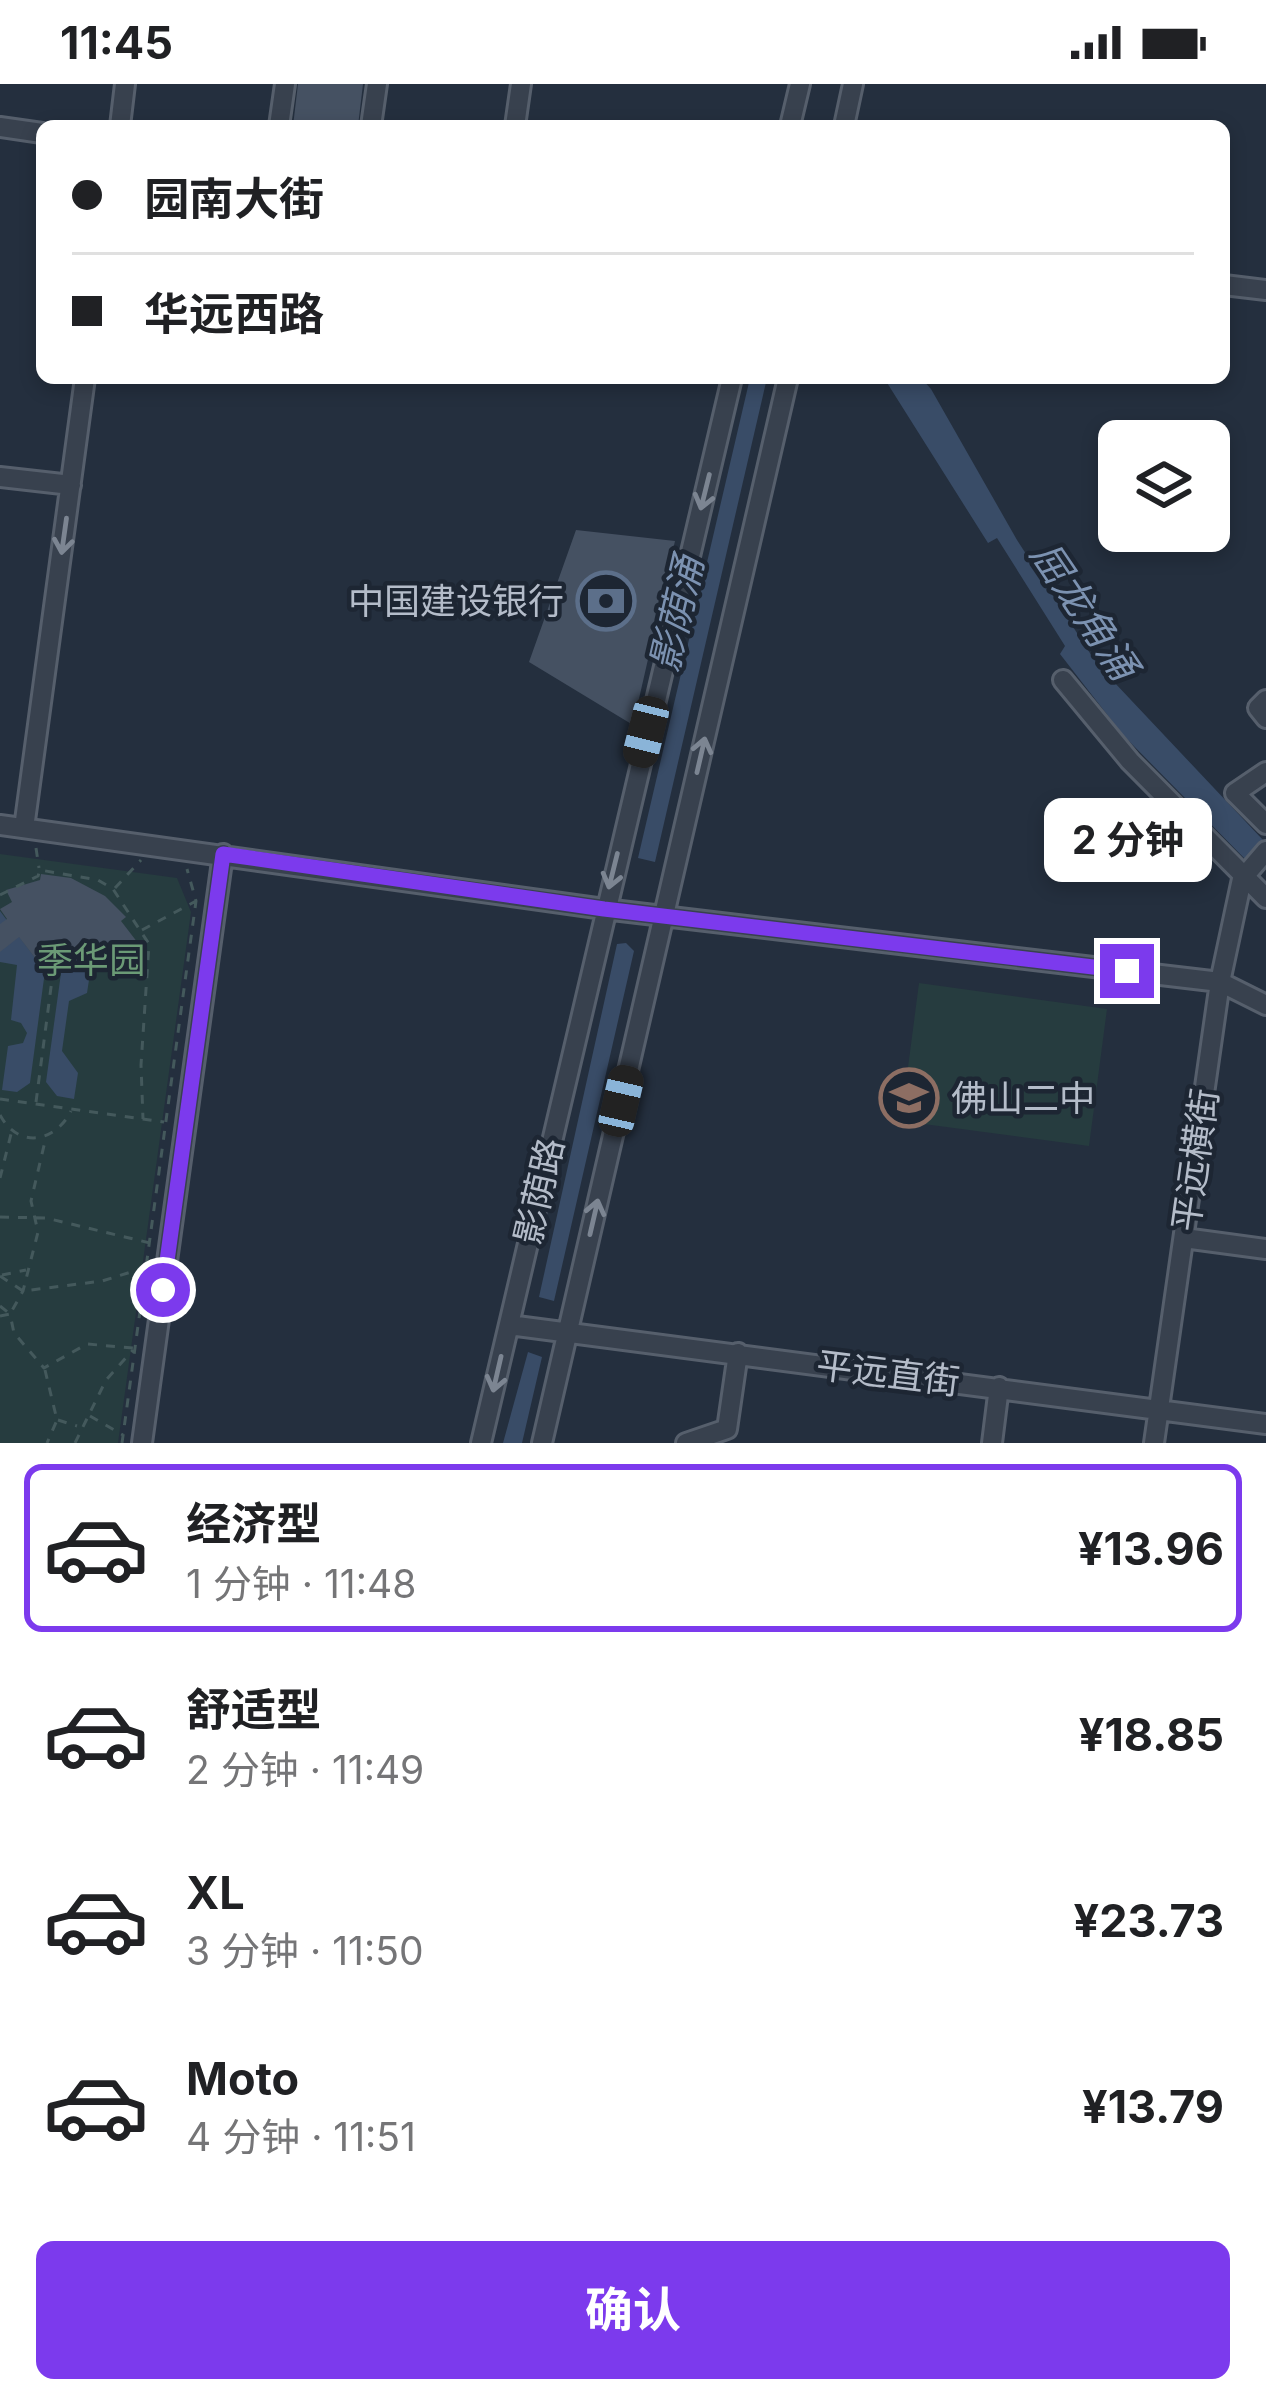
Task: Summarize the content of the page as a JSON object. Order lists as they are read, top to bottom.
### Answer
{
  "streets": {
    "street": ["平远横街", "影荫路", "平远直街"]
  },
  "crossings": [
    ["平远横街", "平远直街"],
    ["影荫路", "平远直街"]
  ],
  "water": ["屈龙角涌", "影荫涌"],
  "parks": ["季华园"],
  "places": {
    "bank": ["中国建设银行"],
    "school or university": ["佛山二中"]
  },
  "page": {
    "status": "11:45",
    "banner": ["园南大街", "华远西路"],
    "bubble": "2 分钟",
    "list": [
      {
        "name": "经济型",
        "note": "1 分钟 · 11:48",
        "value": "¥13.96"
      },
      {
        "name": "舒适型",
        "note": "2 分钟 · 11:49",
        "value": "¥18.85"
      },
      {
        "name": "XL",
        "note": "3 分钟 · 11:50",
        "value": "¥23.73"
      },
      {
        "name": "Moto",
        "note": "4 分钟 · 11:51",
        "value": "¥13.79"
      }
    ],
    "buttons": "确认"
  }
}
